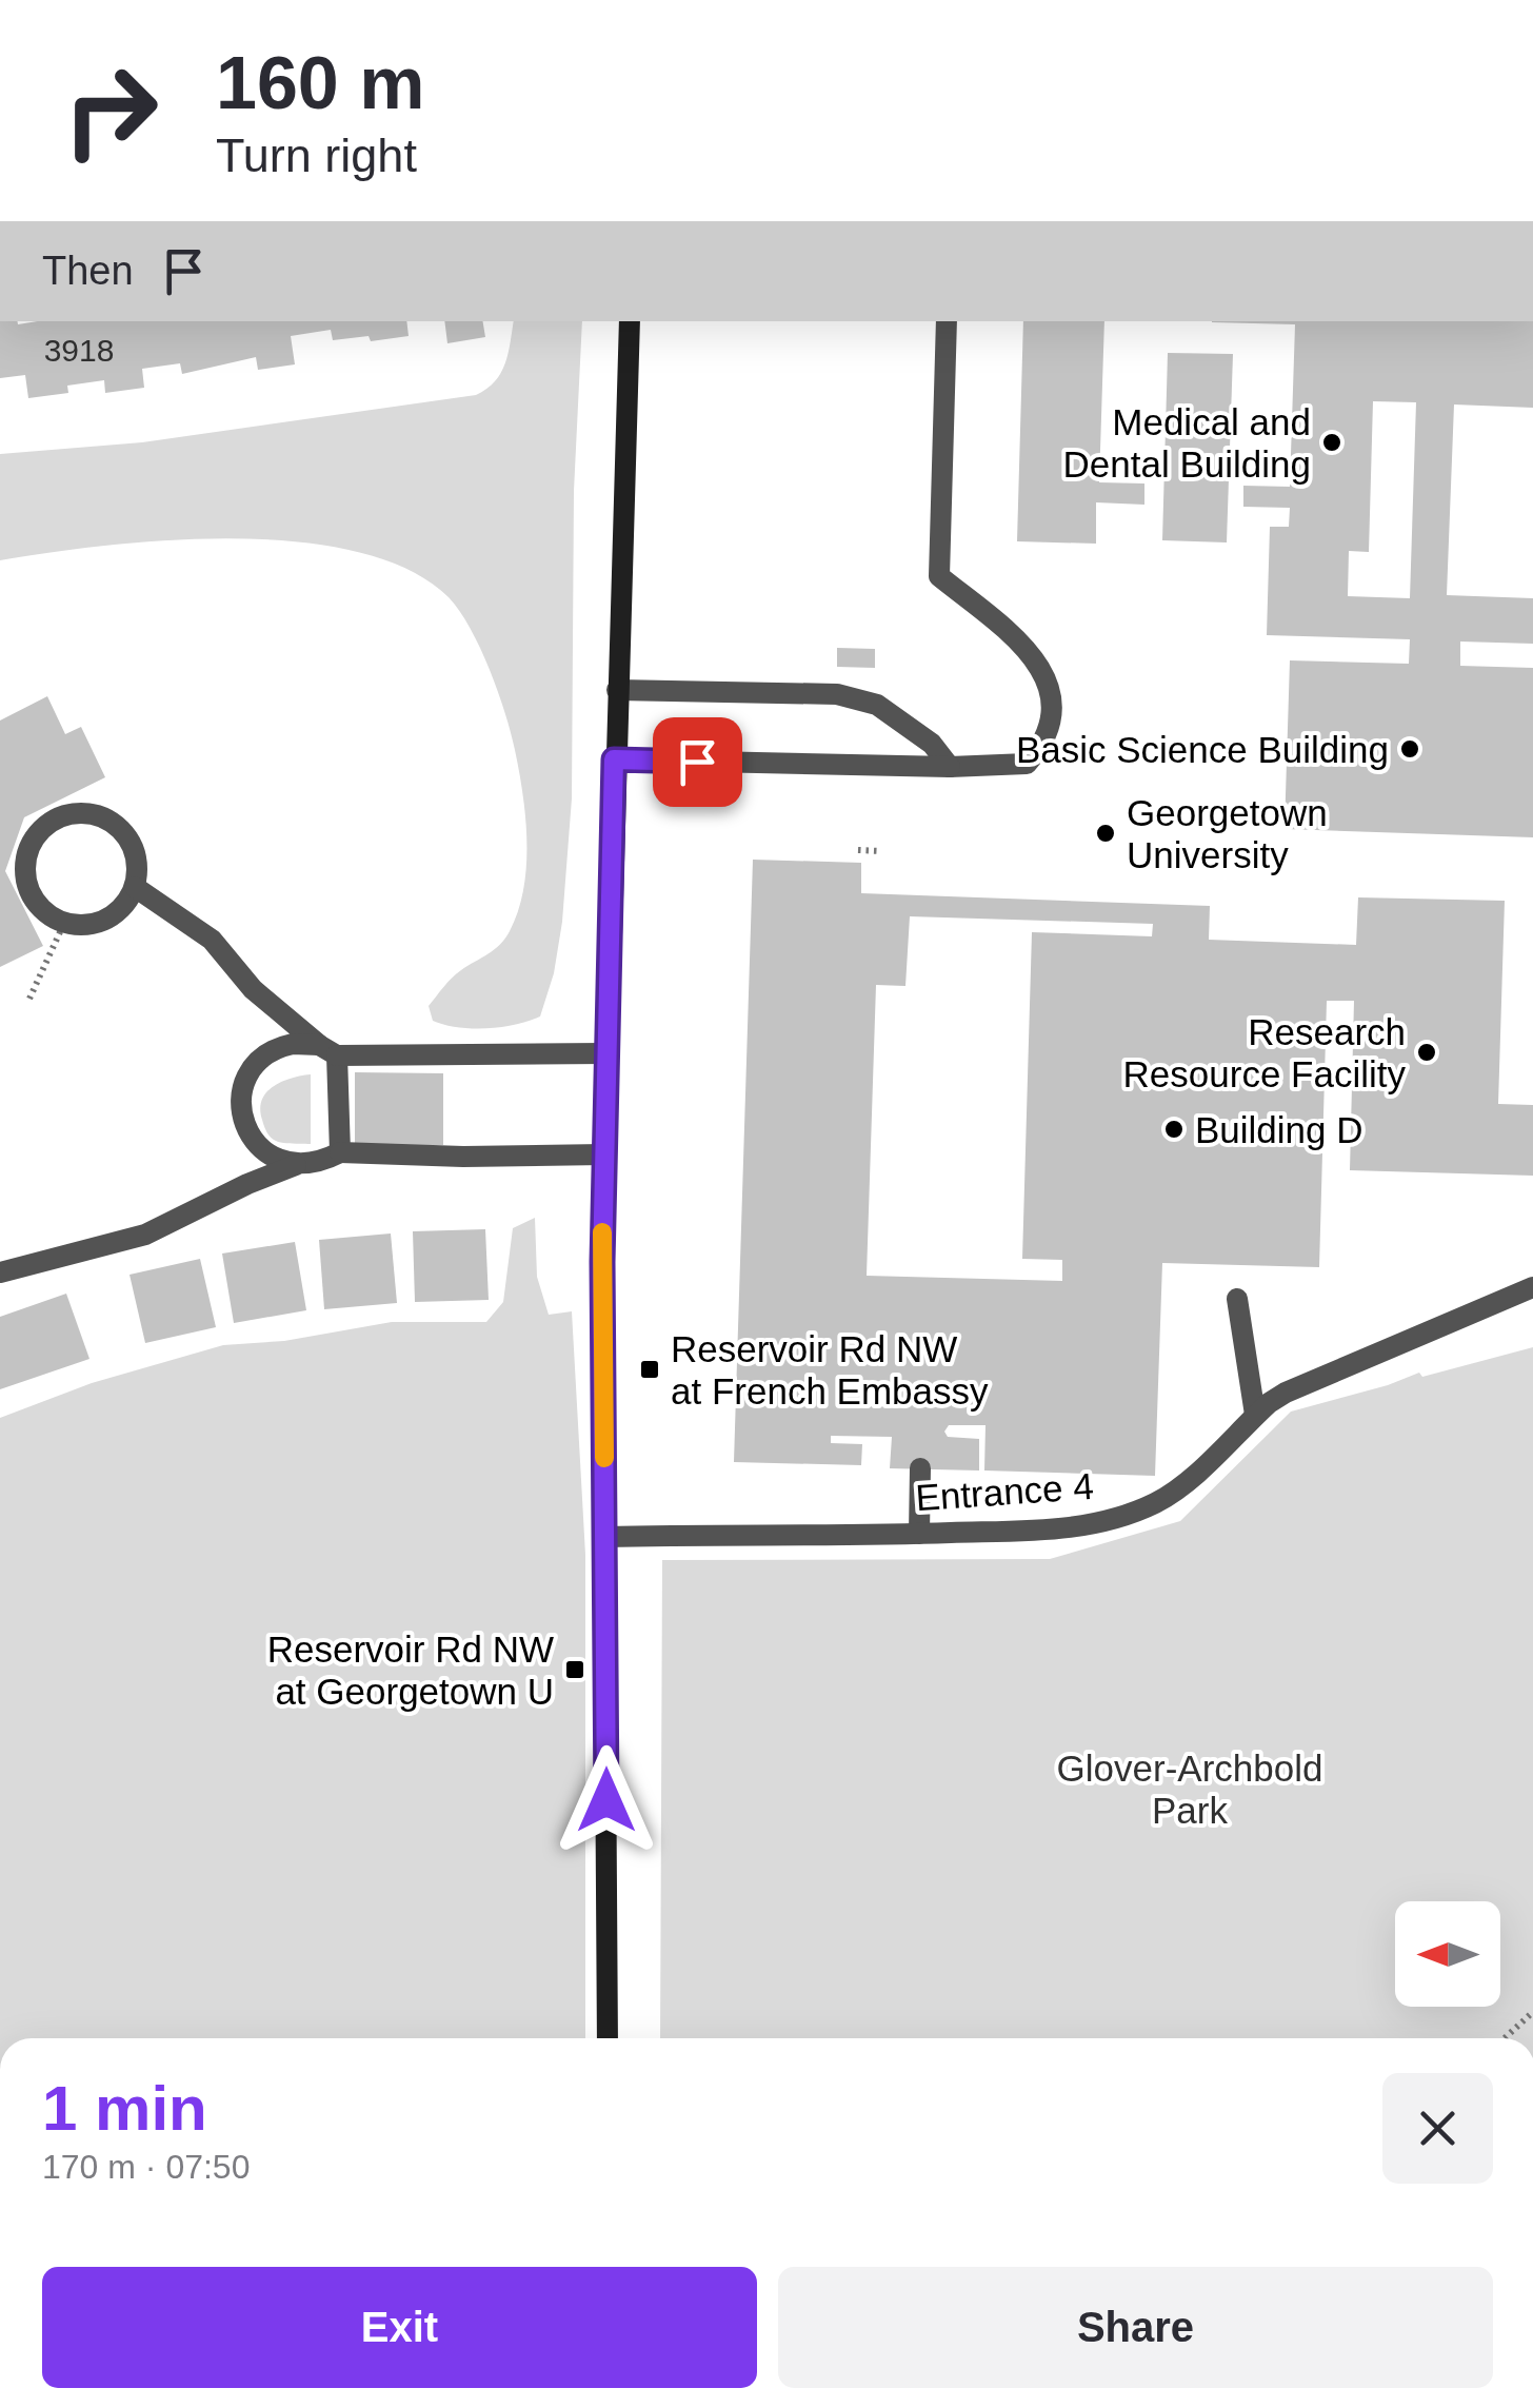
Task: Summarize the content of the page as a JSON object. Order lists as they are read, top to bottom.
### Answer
{
  "streets": {
    "street": ["Entrance 4"]
  },
  "parks": ["Glover-Archbold Park"],
  "places": {
    "other": [
      "Medical and Dental Building",
      "Basic Science Building",
      "Georgetown University",
      "Research Resource Facility",
      "Building D"
    ],
    "transit": ["Reservoir Rd NW at French Embassy", "Reservoir Rd NW at Georgetown U"]
  },
  "house_numbers": ["3918"],
  "north": "left",
  "page": {
    "turn": ["160 m", "Turn right"],
    "then": "Then",
    "heading": ["1 min", "170 m · 07:50"],
    "buttons": ["Exit", "Share"]
  }
}
